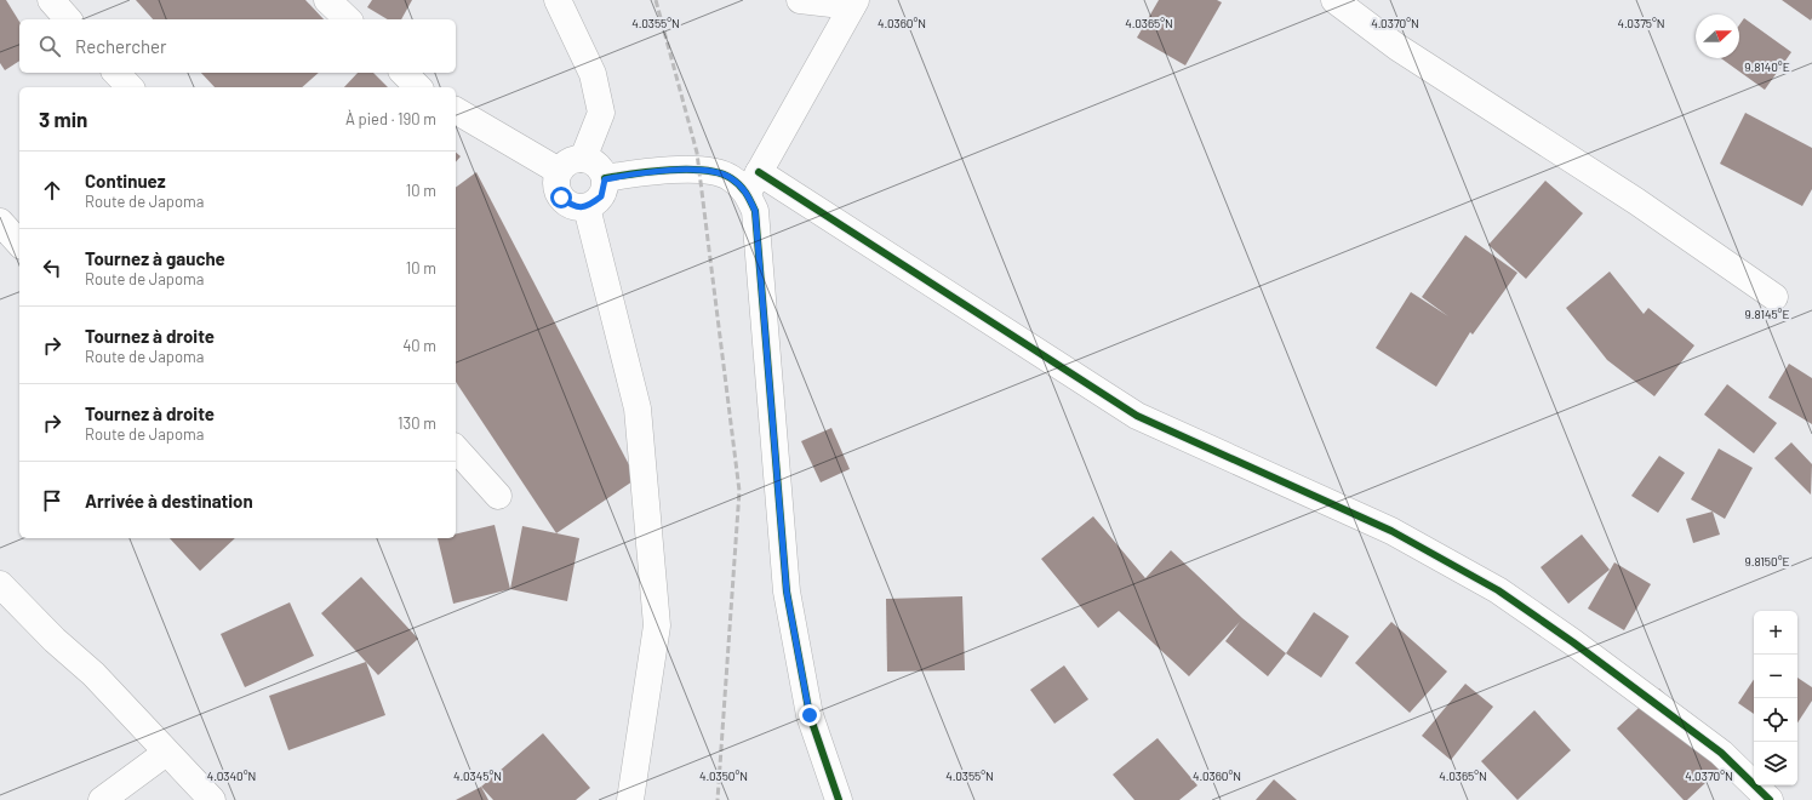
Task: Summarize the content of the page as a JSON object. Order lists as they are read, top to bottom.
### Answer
{
  "north": "right",
  "page": {
    "search": "Rechercher",
    "heading": ["3 min", "À pied · 190 m"],
    "list": [
      ["Continuez", "Route de Japoma", "10 m"],
      ["Tournez à gauche", "Route de Japoma", "10 m"],
      ["Tournez à droite", "Route de Japoma", "40 m"],
      ["Tournez à droite", "Route de Japoma", "130 m"],
      "Arrivée à destination"
    ],
    "map_buttons": ["+", "−"]
  },
  "coordinates": [
    "4.0375°N",
    "4.0355°N",
    "4.0360°N",
    "4.0365°N",
    "4.0370°N",
    "9.8140°E",
    "9.8145°E",
    "9.8150°E",
    "4.0340°N",
    "4.0345°N",
    "4.0350°N"
  ]
}
